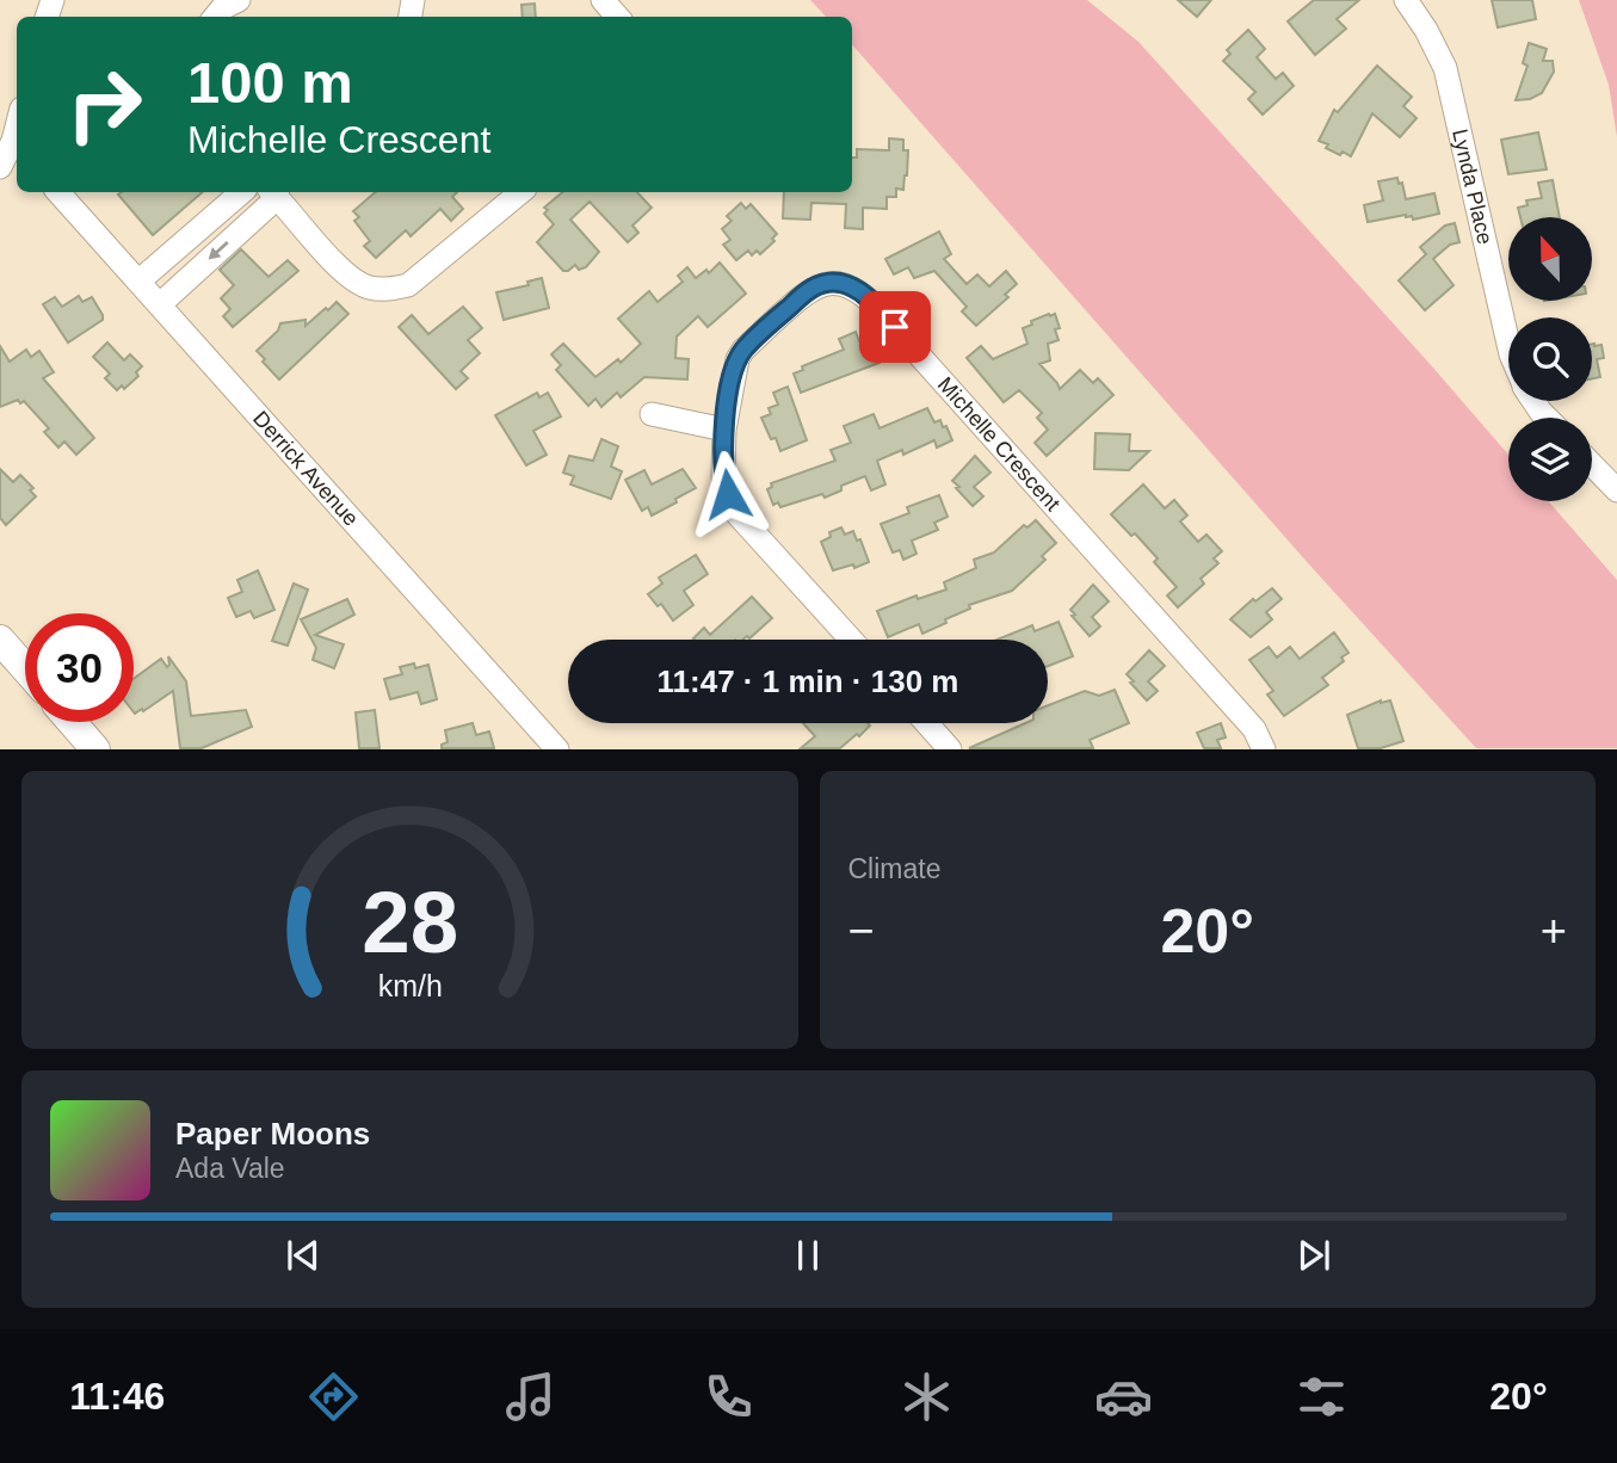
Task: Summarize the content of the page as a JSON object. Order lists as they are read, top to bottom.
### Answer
{
  "streets": {
    "street": ["Lynda Place", "Michelle Crescent", "Derrick Avenue"]
  },
  "north": "top",
  "page": {
    "turn": ["100 m", "Michelle Crescent"],
    "limit": "30",
    "trip": "11:47 · 1 min · 130 m",
    "tile": "Climate",
    "heat": ["−", "20°", "+"],
    "song": ["Paper Moons", "Ada Vale"],
    "tabs": ["11:46", "20°"],
    "gauge": ["28", "km/h"]
  }
}
